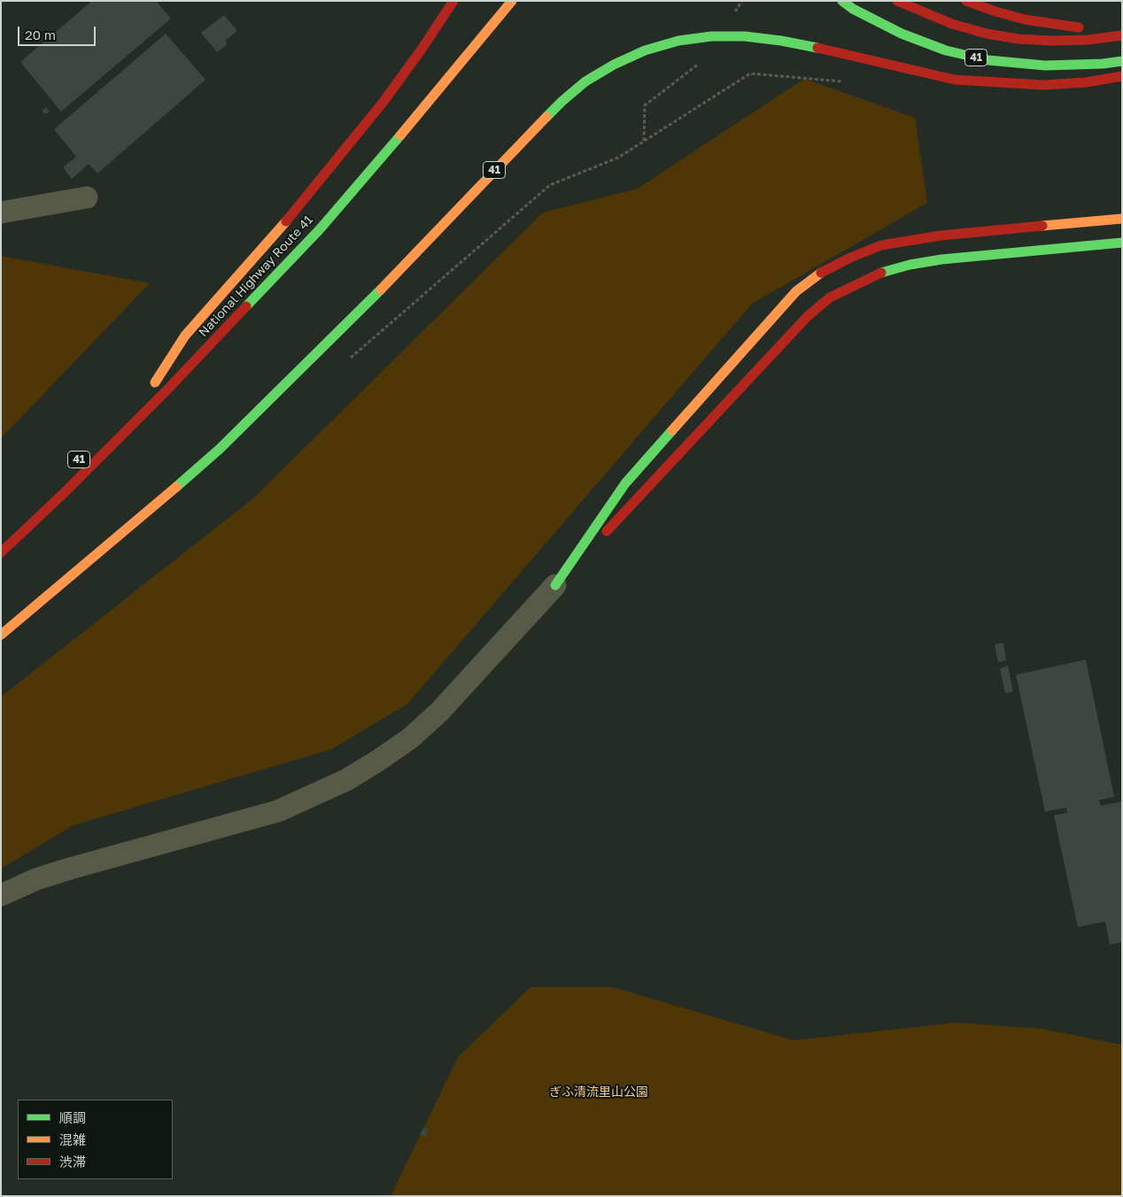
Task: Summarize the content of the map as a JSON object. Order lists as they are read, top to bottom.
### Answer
{
  "streets": {
    "main road": ["41", "National Highway Route 41"]
  },
  "parks": ["ぎふ清流里山公園"],
  "legend": ["順調", "混雑", "渋滞"],
  "scale_bar": "20 m"
}
